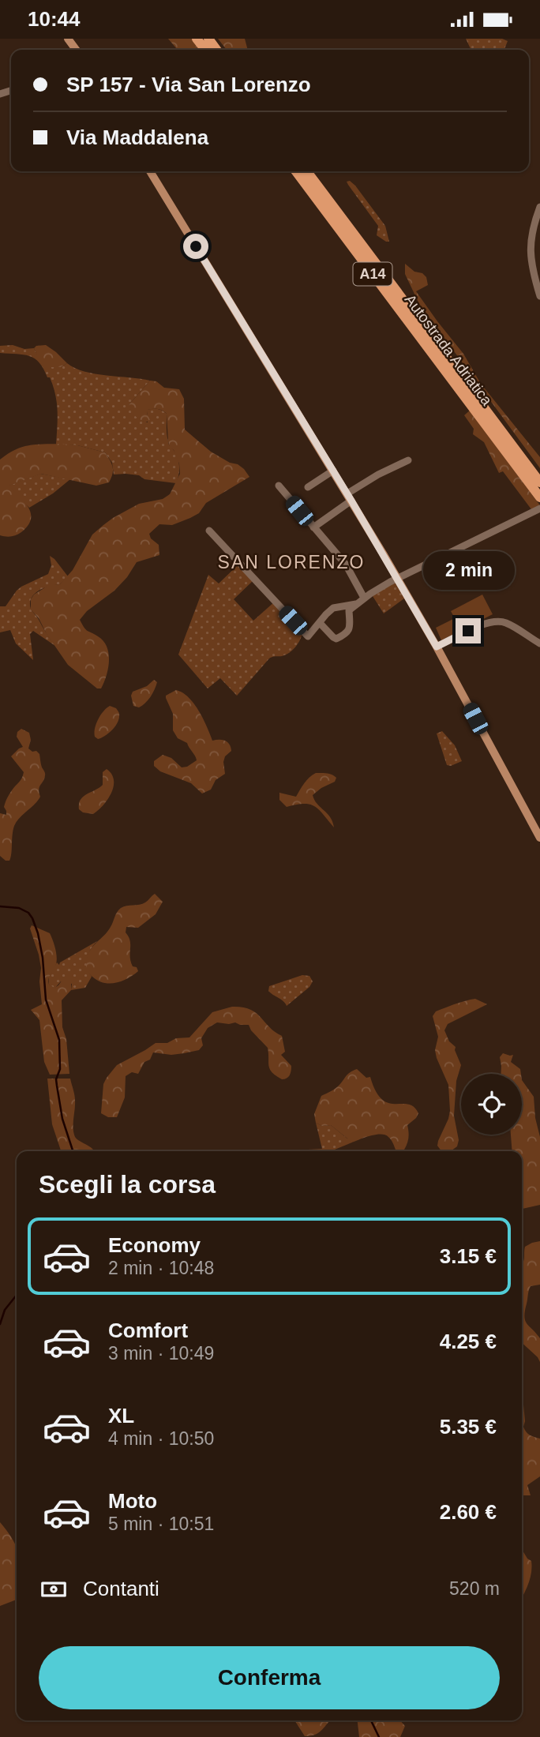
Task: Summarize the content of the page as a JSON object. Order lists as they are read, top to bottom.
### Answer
{
  "streets": {
    "highway": ["A14", "Autostrada Adriatica"]
  },
  "districts": ["SAN LORENZO"],
  "page": {
    "status": "10:44",
    "banner": ["SP 157 - Via San Lorenzo", "Via Maddalena"],
    "bubble": "2 min",
    "heading": "Scegli la corsa",
    "list": [
      {
        "name": "Economy",
        "note": "2 min · 10:48",
        "value": "3.15 €"
      },
      {
        "name": "Comfort",
        "note": "3 min · 10:49",
        "value": "4.25 €"
      },
      {
        "name": "XL",
        "note": "4 min · 10:50",
        "value": "5.35 €"
      },
      {
        "name": "Moto",
        "note": "5 min · 10:51",
        "value": "2.60 €"
      }
    ],
    "pay": ["Contanti", "520 m"],
    "buttons": "Conferma"
  }
}
